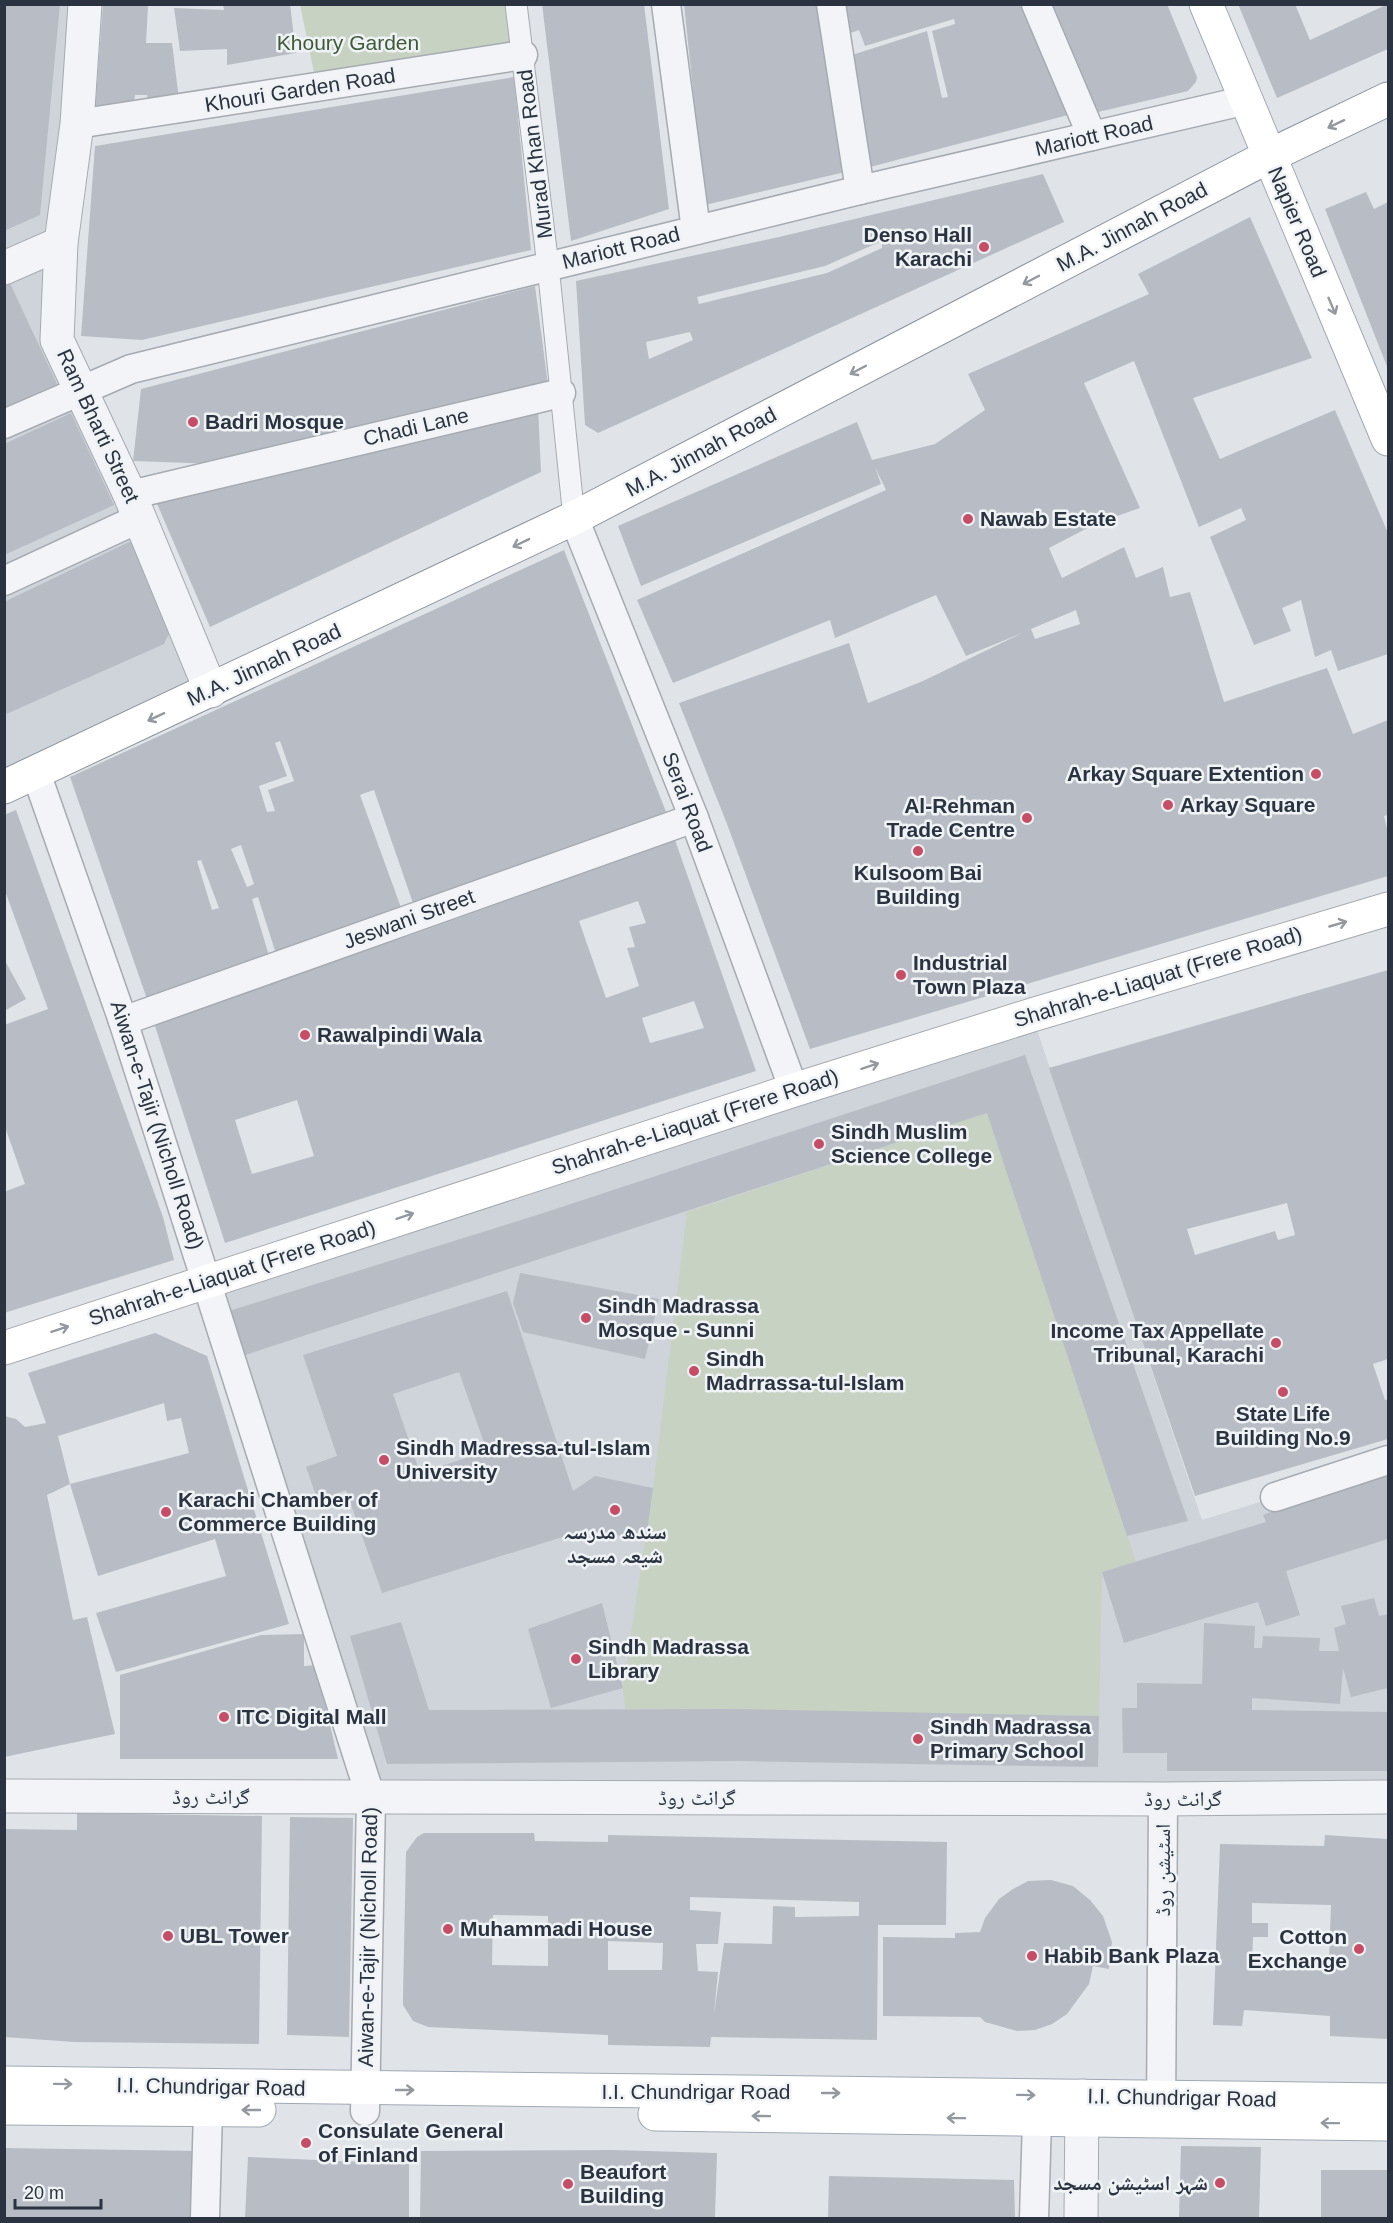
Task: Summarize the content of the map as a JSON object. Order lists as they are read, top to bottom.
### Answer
{
  "streets": {
    "main road": [
      "Napier Road",
      "M.A. Jinnah Road",
      "Shahrah-e-Liaquat (Frere Road)",
      "I.I. Chundrigar Road"
    ],
    "street": [
      "Khouri Garden Road",
      "Mariott Road",
      "Murad Khan Road",
      "Ram Bharti Street",
      "Chadi Lane",
      "Serai Road",
      "Jeswani Street",
      "Aiwan-e-Tajir (Nicholl Road)",
      "گرانٹ روڈ",
      "اسٹیشن روڈ"
    ]
  },
  "crossings": [
    ["Khouri Garden Road", "Murad Khan Road"],
    ["Khouri Garden Road", "Ram Bharti Street"],
    ["Mariott Road", "Murad Khan Road"],
    ["Mariott Road", "Napier Road"],
    ["Mariott Road", "Ram Bharti Street"],
    ["Murad Khan Road", "M.A. Jinnah Road"],
    ["Murad Khan Road", "Chadi Lane"],
    ["Murad Khan Road", "Serai Road"],
    ["Napier Road", "M.A. Jinnah Road"],
    ["M.A. Jinnah Road", "Ram Bharti Street"],
    ["M.A. Jinnah Road", "Serai Road"],
    ["M.A. Jinnah Road", "Aiwan-e-Tajir (Nicholl Road)"],
    ["Ram Bharti Street", "Chadi Lane"],
    ["Serai Road", "Jeswani Street"],
    ["Serai Road", "Shahrah-e-Liaquat (Frere Road)"],
    ["Jeswani Street", "Aiwan-e-Tajir (Nicholl Road)"],
    ["Shahrah-e-Liaquat (Frere Road)", "Aiwan-e-Tajir (Nicholl Road)"],
    ["Aiwan-e-Tajir (Nicholl Road)", "گرانٹ روڈ"],
    ["Aiwan-e-Tajir (Nicholl Road)", "I.I. Chundrigar Road"],
    ["گرانٹ روڈ", "اسٹیشن روڈ"],
    ["اسٹیشن روڈ", "I.I. Chundrigar Road"]
  ],
  "one_way": ["Napier Road", "M.A. Jinnah Road", "Shahrah-e-Liaquat (Frere Road)"],
  "parks": ["Khoury Garden"],
  "places": [
    "Denso Hall Karachi",
    "Badri Mosque",
    "Nawab Estate",
    "Arkay Square Extention",
    "Arkay Square",
    "Al-Rehman Trade Centre",
    "Kulsoom Bai Building",
    "Industrial Town Plaza",
    "Rawalpindi Wala",
    "Sindh Muslim Science College",
    "Sindh Madrassa Mosque - Sunni",
    "Income Tax Appellate Tribunal, Karachi",
    "Sindh Madrrassa-tul-Islam",
    "State Life Building No.9",
    "Sindh Madressa-tul-Islam University",
    "سندھ مدرسہ شیعہ مسجد",
    "Karachi Chamber of Commerce Building",
    "Sindh Madrassa Library",
    "ITC Digital Mall",
    "Sindh Madrassa Primary School",
    "Muhammadi House",
    "UBL Tower",
    "Cotton Exchange",
    "Habib Bank Plaza",
    "Consulate General of Finland",
    "شہر اسٹیشن مسجد",
    "Beaufort Building"
  ],
  "scale_bar": "20 m"
}
